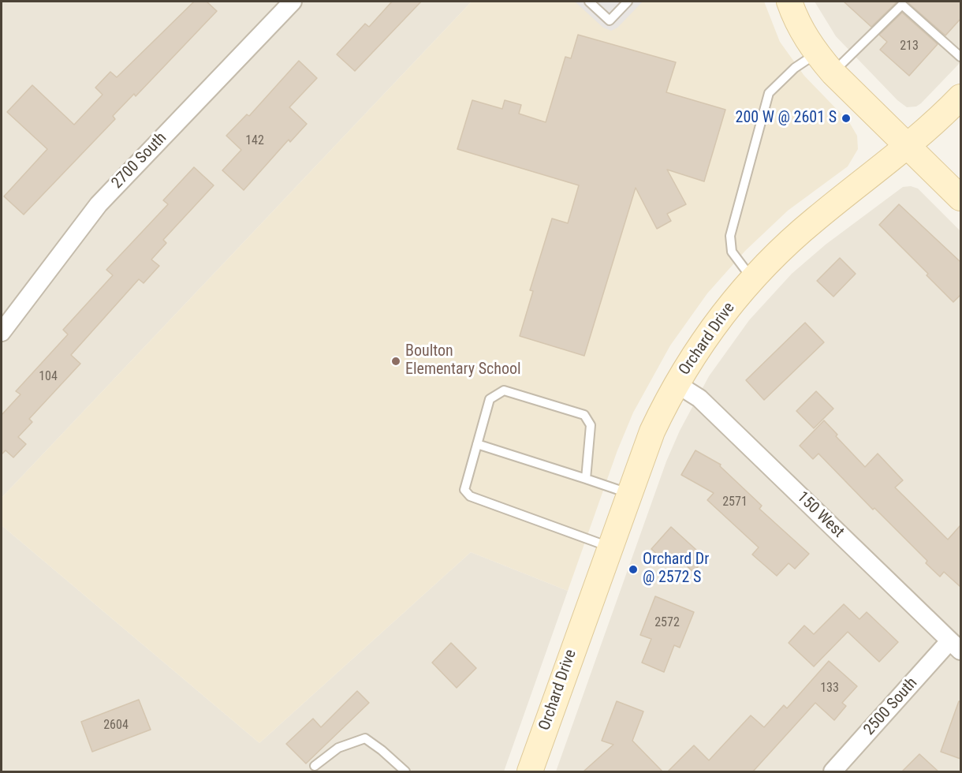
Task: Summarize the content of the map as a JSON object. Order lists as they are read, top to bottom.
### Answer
{
  "streets": {
    "main road": ["Orchard Drive"],
    "street": ["2700 South", "150 West", "2500 South"]
  },
  "crossings": [
    ["Orchard Drive", "150 West"],
    ["150 West", "2500 South"]
  ],
  "places": ["200 W @ 2601 S", "Boulton Elementary School", "Orchard Dr @ 2572 S"],
  "house_numbers": [
    "213",
    "142",
    "104",
    "2571",
    "2572",
    "133",
    "2604"
  ]
}
